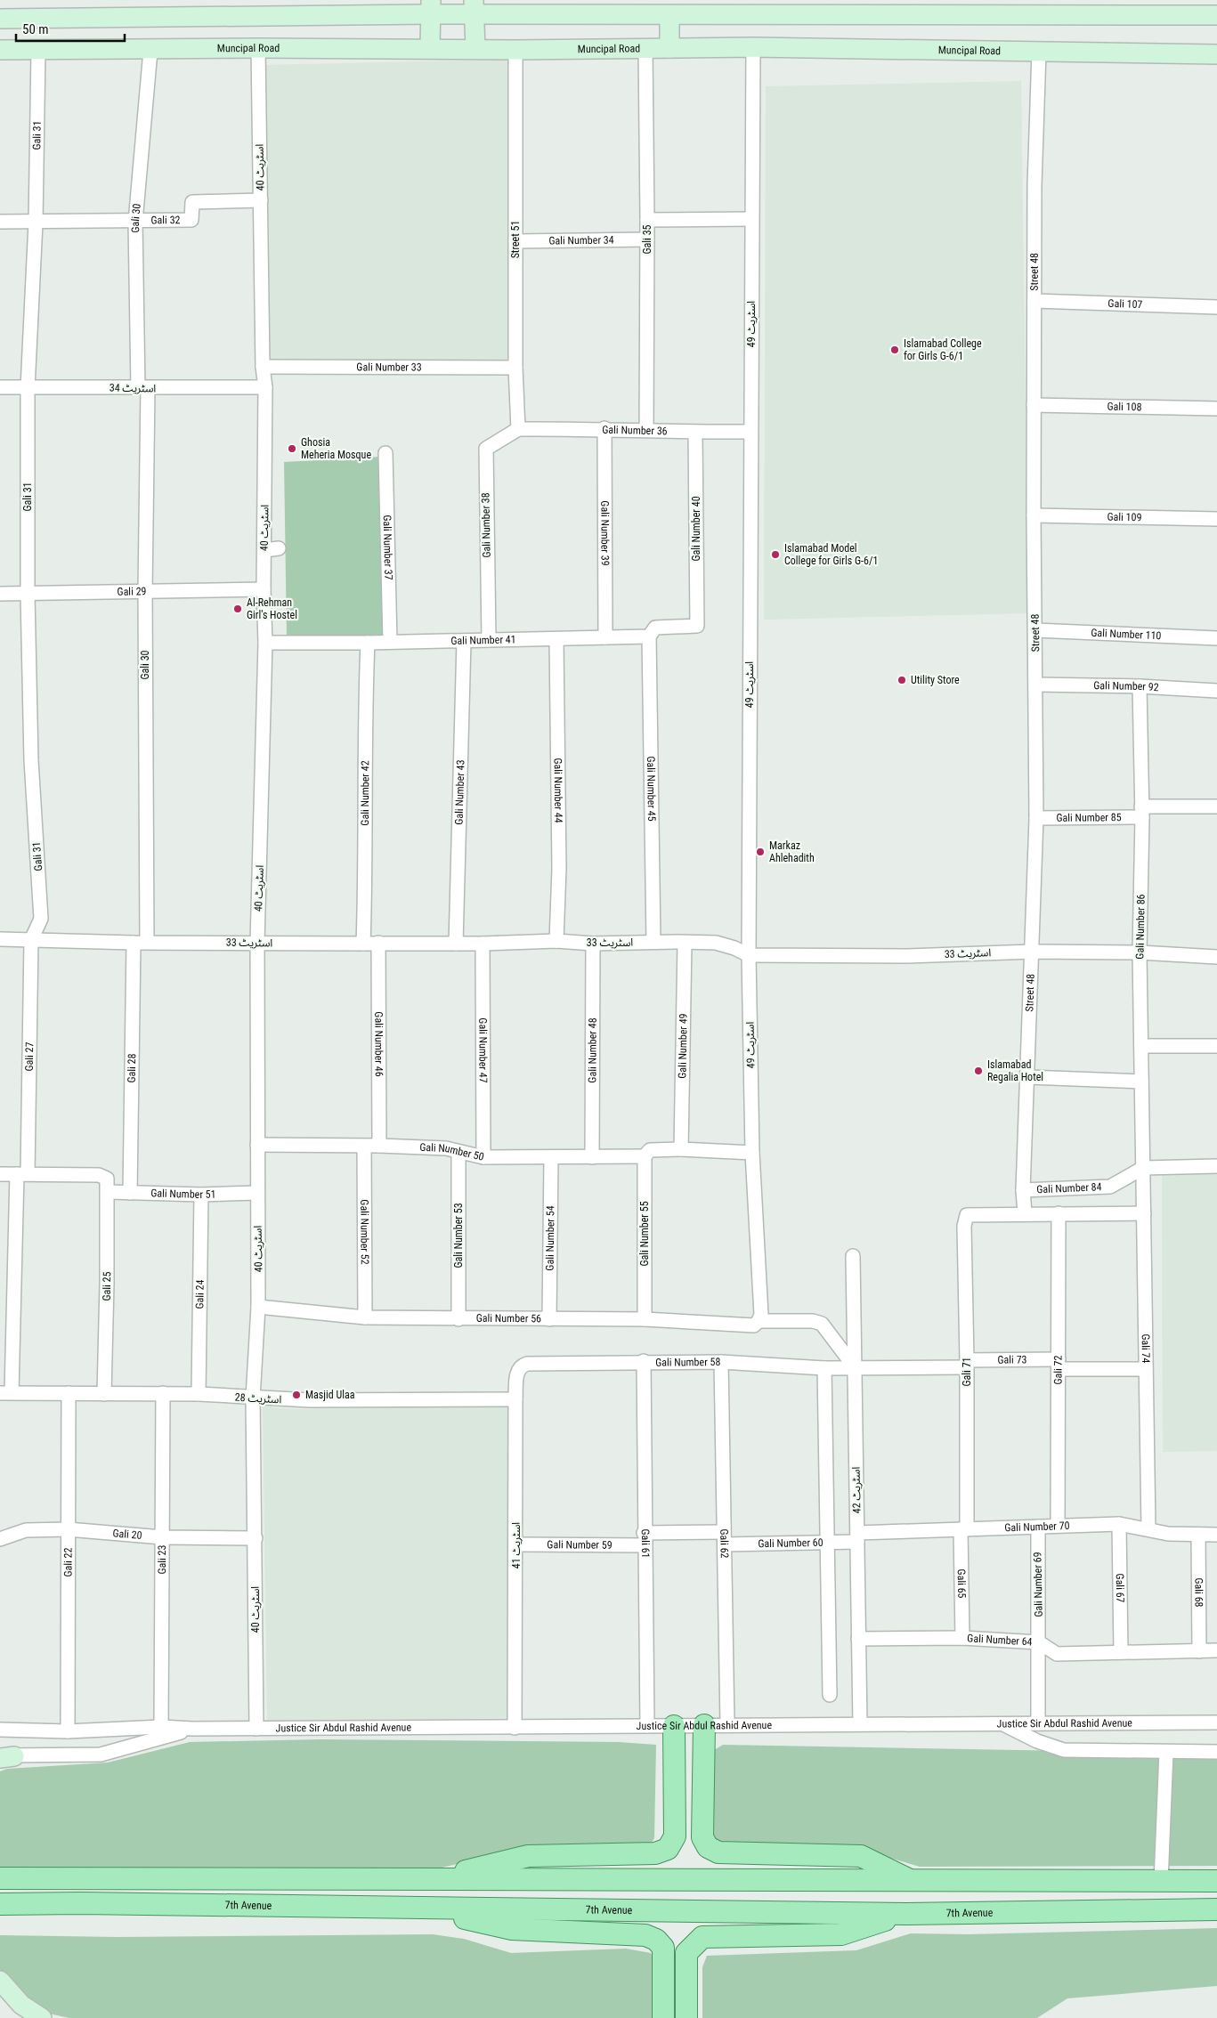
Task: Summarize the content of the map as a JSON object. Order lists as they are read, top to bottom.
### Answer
{
  "streets": {
    "main road": ["7th Avenue"],
    "street": [
      "Muncipal Road",
      "Gali 31",
      "اسٹریٹ 40",
      "Gali 30",
      "Gali 32",
      "Street 51",
      "Gali 35",
      "Gali Number 34",
      "Street 48",
      "Gali 107",
      "اسٹریٹ 49",
      "Gali Number 33",
      "اسٹریٹ 34",
      "Gali 108",
      "Gali Number 36",
      "Gali 109",
      "Gali Number 38",
      "Gali Number 40",
      "Gali Number 39",
      "Gali Number 37",
      "Gali 29",
      "Gali Number 110",
      "Gali Number 41",
      "Gali Number 92",
      "Gali Number 45",
      "Gali Number 44",
      "Gali Number 43",
      "Gali Number 42",
      "Gali Number 85",
      "Gali Number 86",
      "اسٹریٹ 33",
      "Gali Number 46",
      "Gali Number 49",
      "Gali Number 47",
      "Gali Number 48",
      "Gali 27",
      "Gali 28",
      "Gali Number 50",
      "Gali Number 84",
      "Gali Number 51",
      "Gali Number 52",
      "Gali Number 55",
      "Gali Number 53",
      "Gali Number 54",
      "Gali 25",
      "Gali 24",
      "Gali Number 56",
      "Gali 74",
      "Gali 73",
      "Gali Number 58",
      "Gali 72",
      "Gali 71",
      "اسٹریٹ 28",
      "اسٹریٹ 42",
      "Gali Number 70",
      "Gali 20",
      "Gali 61",
      "Gali 62",
      "Gali Number 60",
      "اسٹریٹ 41",
      "Gali Number 59",
      "Gali 23",
      "Gali 22",
      "Gali 65",
      "Gali Number 69",
      "Gali 67",
      "Gali 68",
      "Gali Number 64",
      "Justice Sir Abdul Rashid Avenue"
    ]
  },
  "crossings": [
    ["Muncipal Road", "Gali 31"],
    ["Muncipal Road", "اسٹریٹ 40"],
    ["Muncipal Road", "Gali 30"],
    ["Muncipal Road", "Street 51"],
    ["Muncipal Road", "Gali 35"],
    ["Muncipal Road", "Street 48"],
    ["Muncipal Road", "اسٹریٹ 49"],
    ["Gali 31", "Gali 32"],
    ["Gali 31", "اسٹریٹ 34"],
    ["Gali 31", "Gali 29"],
    ["Gali 31", "اسٹریٹ 33"],
    ["Gali 31", "Gali 27"],
    ["اسٹریٹ 40", "Gali 32"],
    ["اسٹریٹ 40", "Gali Number 33"],
    ["اسٹریٹ 40", "اسٹریٹ 34"],
    ["اسٹریٹ 40", "Gali 29"],
    ["اسٹریٹ 40", "Gali Number 41"],
    ["اسٹریٹ 40", "اسٹریٹ 33"],
    ["اسٹریٹ 40", "Gali Number 50"],
    ["اسٹریٹ 40", "Gali Number 51"],
    ["اسٹریٹ 40", "Gali Number 56"],
    ["اسٹریٹ 40", "اسٹریٹ 28"],
    ["اسٹریٹ 40", "Gali 20"],
    ["اسٹریٹ 40", "Justice Sir Abdul Rashid Avenue"],
    ["Gali 30", "Gali 32"],
    ["Gali 30", "اسٹریٹ 34"],
    ["Gali 30", "Gali 29"],
    ["Gali 30", "اسٹریٹ 33"],
    ["Gali 30", "Gali 28"],
    ["Street 51", "Gali Number 34"],
    ["Street 51", "Gali Number 33"],
    ["Street 51", "Gali Number 36"],
    ["Street 51", "Gali Number 38"],
    ["Gali 35", "Gali Number 34"],
    ["Gali 35", "Gali Number 36"],
    ["Street 48", "Gali 107"],
    ["Street 48", "Gali 108"],
    ["Street 48", "Gali 109"],
    ["Street 48", "Gali Number 110"],
    ["Street 48", "Gali Number 92"],
    ["Street 48", "Gali Number 85"],
    ["Street 48", "اسٹریٹ 33"],
    ["Street 48", "Gali Number 84"],
    ["Street 48", "Gali 71"],
    ["اسٹریٹ 49", "Gali Number 36"],
    ["اسٹریٹ 49", "اسٹریٹ 33"],
    ["اسٹریٹ 49", "Gali Number 50"],
    ["اسٹریٹ 49", "Gali Number 56"],
    ["Gali Number 36", "Gali Number 38"],
    ["Gali Number 36", "Gali Number 40"],
    ["Gali Number 36", "Gali Number 39"],
    ["Gali Number 38", "Gali Number 41"],
    ["Gali Number 40", "Gali Number 41"],
    ["Gali Number 39", "Gali Number 41"],
    ["Gali Number 37", "Gali Number 41"],
    ["Gali Number 41", "Gali Number 45"],
    ["Gali Number 41", "Gali Number 44"],
    ["Gali Number 41", "Gali Number 43"],
    ["Gali Number 41", "Gali Number 42"],
    ["Gali Number 92", "Gali Number 86"],
    ["Gali Number 45", "اسٹریٹ 33"],
    ["Gali Number 44", "اسٹریٹ 33"],
    ["Gali Number 43", "اسٹریٹ 33"],
    ["Gali Number 42", "اسٹریٹ 33"],
    ["Gali Number 85", "Gali Number 86"],
    ["Gali Number 86", "اسٹریٹ 33"],
    ["Gali Number 86", "Gali Number 84"],
    ["Gali Number 86", "Gali 74"],
    ["اسٹریٹ 33", "Gali Number 46"],
    ["اسٹریٹ 33", "Gali Number 49"],
    ["اسٹریٹ 33", "Gali Number 47"],
    ["اسٹریٹ 33", "Gali Number 48"],
    ["اسٹریٹ 33", "Gali 27"],
    ["اسٹریٹ 33", "Gali 28"],
    ["Gali Number 46", "Gali Number 50"],
    ["Gali Number 49", "Gali Number 50"],
    ["Gali Number 47", "Gali Number 50"],
    ["Gali Number 48", "Gali Number 50"],
    ["Gali 27", "Gali Number 51"],
    ["Gali 27", "اسٹریٹ 28"],
    ["Gali 28", "Gali Number 51"],
    ["Gali Number 50", "Gali Number 52"],
    ["Gali Number 50", "Gali Number 55"],
    ["Gali Number 50", "Gali Number 53"],
    ["Gali Number 50", "Gali Number 54"],
    ["Gali Number 84", "Gali 74"],
    ["Gali Number 51", "Gali 25"],
    ["Gali Number 51", "Gali 24"],
    ["Gali Number 52", "Gali Number 56"],
    ["Gali Number 55", "Gali Number 56"],
    ["Gali Number 53", "Gali Number 56"],
    ["Gali Number 54", "Gali Number 56"],
    ["Gali 25", "اسٹریٹ 28"],
    ["Gali 24", "اسٹریٹ 28"],
    ["Gali Number 56", "Gali 73"],
    ["Gali Number 56", "Gali Number 58"],
    ["Gali Number 56", "اسٹریٹ 42"],
    ["Gali 74", "Gali 73"],
    ["Gali 74", "Gali Number 70"],
    ["Gali 73", "Gali Number 58"],
    ["Gali 73", "Gali 72"],
    ["Gali 73", "Gali 71"],
    ["Gali 73", "اسٹریٹ 42"],
    ["Gali Number 58", "اسٹریٹ 42"],
    ["Gali Number 58", "Gali 61"],
    ["Gali Number 58", "Gali 62"],
    ["Gali Number 58", "اسٹریٹ 41"],
    ["Gali 72", "Gali Number 70"],
    ["Gali 71", "Gali Number 70"],
    ["Gali 71", "Gali 65"],
    ["اسٹریٹ 28", "اسٹریٹ 41"],
    ["اسٹریٹ 28", "Gali 23"],
    ["اسٹریٹ 28", "Gali 22"],
    ["اسٹریٹ 42", "Gali Number 70"],
    ["اسٹریٹ 42", "Gali Number 60"],
    ["اسٹریٹ 42", "Gali Number 64"],
    ["اسٹریٹ 42", "Justice Sir Abdul Rashid Avenue"],
    ["Gali Number 70", "Gali Number 60"],
    ["Gali Number 70", "Gali 65"],
    ["Gali Number 70", "Gali Number 69"],
    ["Gali Number 70", "Gali 67"],
    ["Gali Number 70", "Gali 68"],
    ["Gali 20", "Gali 23"],
    ["Gali 20", "Gali 22"],
    ["Gali 61", "Gali Number 60"],
    ["Gali 61", "Gali Number 59"],
    ["Gali 61", "Justice Sir Abdul Rashid Avenue"],
    ["Gali 62", "Gali Number 60"],
    ["Gali 62", "Justice Sir Abdul Rashid Avenue"],
    ["Gali Number 60", "Gali Number 59"],
    ["اسٹریٹ 41", "Gali Number 59"],
    ["اسٹریٹ 41", "Justice Sir Abdul Rashid Avenue"],
    ["Gali 23", "Justice Sir Abdul Rashid Avenue"],
    ["Gali 22", "Justice Sir Abdul Rashid Avenue"],
    ["Gali 65", "Gali Number 64"],
    ["Gali Number 69", "Gali Number 64"],
    ["Gali Number 69", "Justice Sir Abdul Rashid Avenue"],
    ["Gali 67", "Gali Number 64"],
    ["Gali 68", "Gali Number 64"]
  ],
  "places": [
    "Islamabad College for Girls G-6/1",
    "Ghosia Meheria Mosque",
    "Islamabad Model College for Girls G-6/1",
    "Al-Rehman Girl's Hostel",
    "Utility Store",
    "Markaz Ahlehadith",
    "Islamabad Regalia Hotel",
    "Masjid Ulaa"
  ],
  "scale_bar": "50 m"
}
